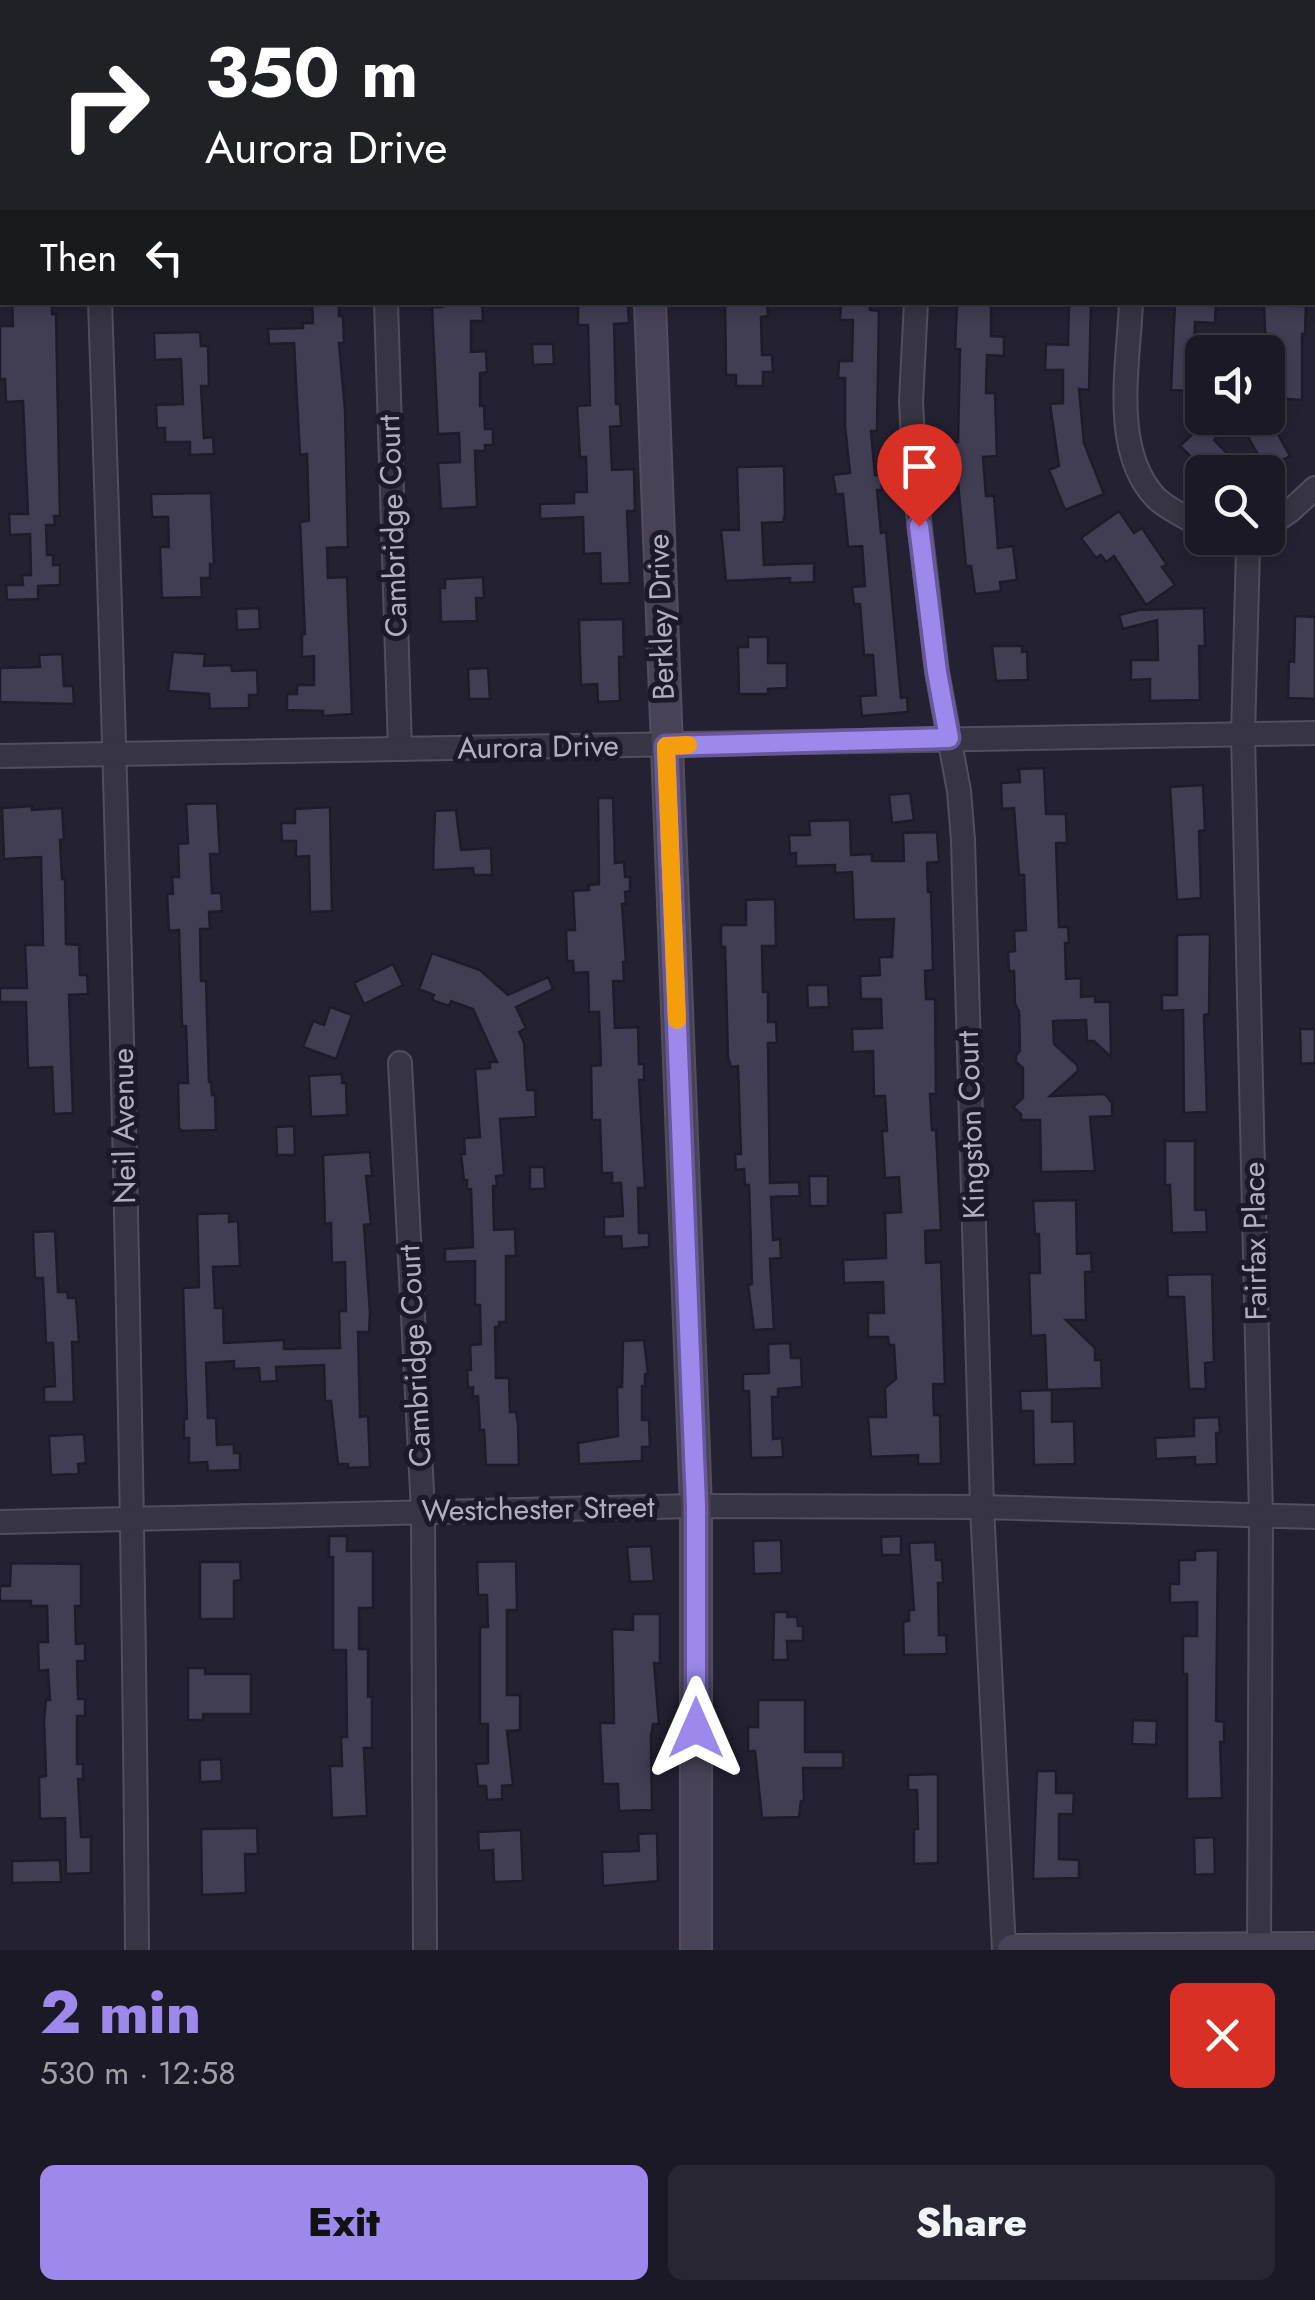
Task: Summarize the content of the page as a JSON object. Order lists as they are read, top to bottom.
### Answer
{
  "streets": {
    "street": [
      "Cambridge Court",
      "Berkley Drive",
      "Aurora Drive",
      "Kingston Court",
      "Neil Avenue",
      "Fairfax Place",
      "Westchester Street"
    ]
  },
  "crossings": [
    ["Cambridge Court", "Aurora Drive"],
    ["Cambridge Court", "Westchester Street"],
    ["Berkley Drive", "Aurora Drive"],
    ["Berkley Drive", "Westchester Street"],
    ["Aurora Drive", "Kingston Court"],
    ["Aurora Drive", "Neil Avenue"],
    ["Aurora Drive", "Fairfax Place"],
    ["Kingston Court", "Westchester Street"],
    ["Neil Avenue", "Westchester Street"],
    ["Fairfax Place", "Westchester Street"]
  ],
  "page": {
    "turn": ["350 m", "Aurora Drive"],
    "then": "Then",
    "heading": ["2 min", "530 m · 12:58"],
    "buttons": ["Exit", "Share"]
  }
}
